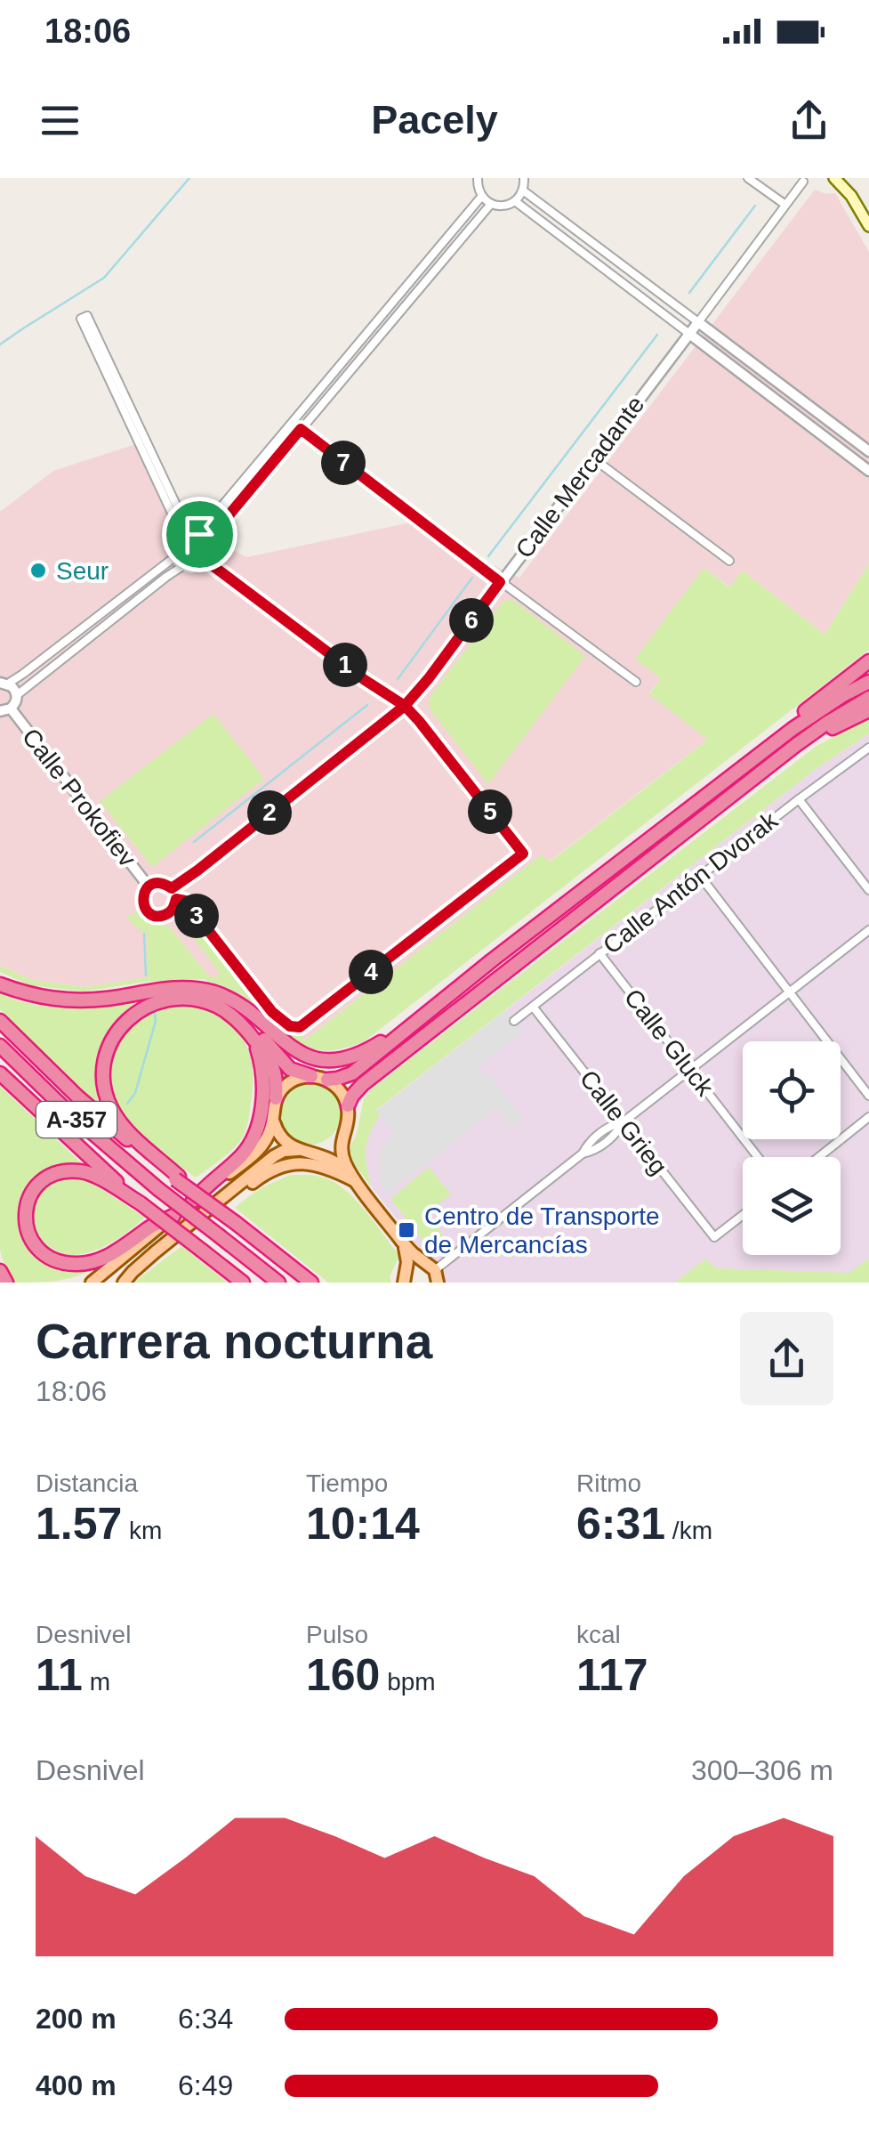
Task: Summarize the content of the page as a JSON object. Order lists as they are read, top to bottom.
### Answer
{
  "streets": {
    "highway": ["A-357"],
    "street": [
      "Calle Mercadante",
      "Calle Prokofiev",
      "Calle Antón Dvorak",
      "Calle Gluck",
      "Calle Grieg"
    ]
  },
  "crossings": [
    ["Calle Mercadante", "Calle Prokofiev"],
    ["Calle Antón Dvorak", "Calle Gluck"],
    ["Calle Antón Dvorak", "Calle Grieg"]
  ],
  "places": {
    "other": ["Seur"],
    "transit": ["Centro de Transporte de Mercancías"]
  },
  "page": {
    "status": "18:06",
    "header": "Pacely",
    "pins": [
      "7",
      "6",
      "1",
      "5",
      "2",
      "3",
      "4"
    ],
    "heading": ["Carrera nocturna", "18:06"],
    "stats": [
      ["Distancia", "1.57 km"],
      ["Tiempo", "10:14"],
      ["Ritmo", "6:31 /km"],
      ["Desnivel", "11 m"],
      ["Pulso", "160 bpm"],
      ["kcal", "117"]
    ],
    "chart": ["Desnivel", "300–306 m"],
    "list": [
      {
        "name": "200 m",
        "note": "6:34"
      },
      {
        "name": "400 m",
        "note": "6:49"
      }
    ]
  }
}
